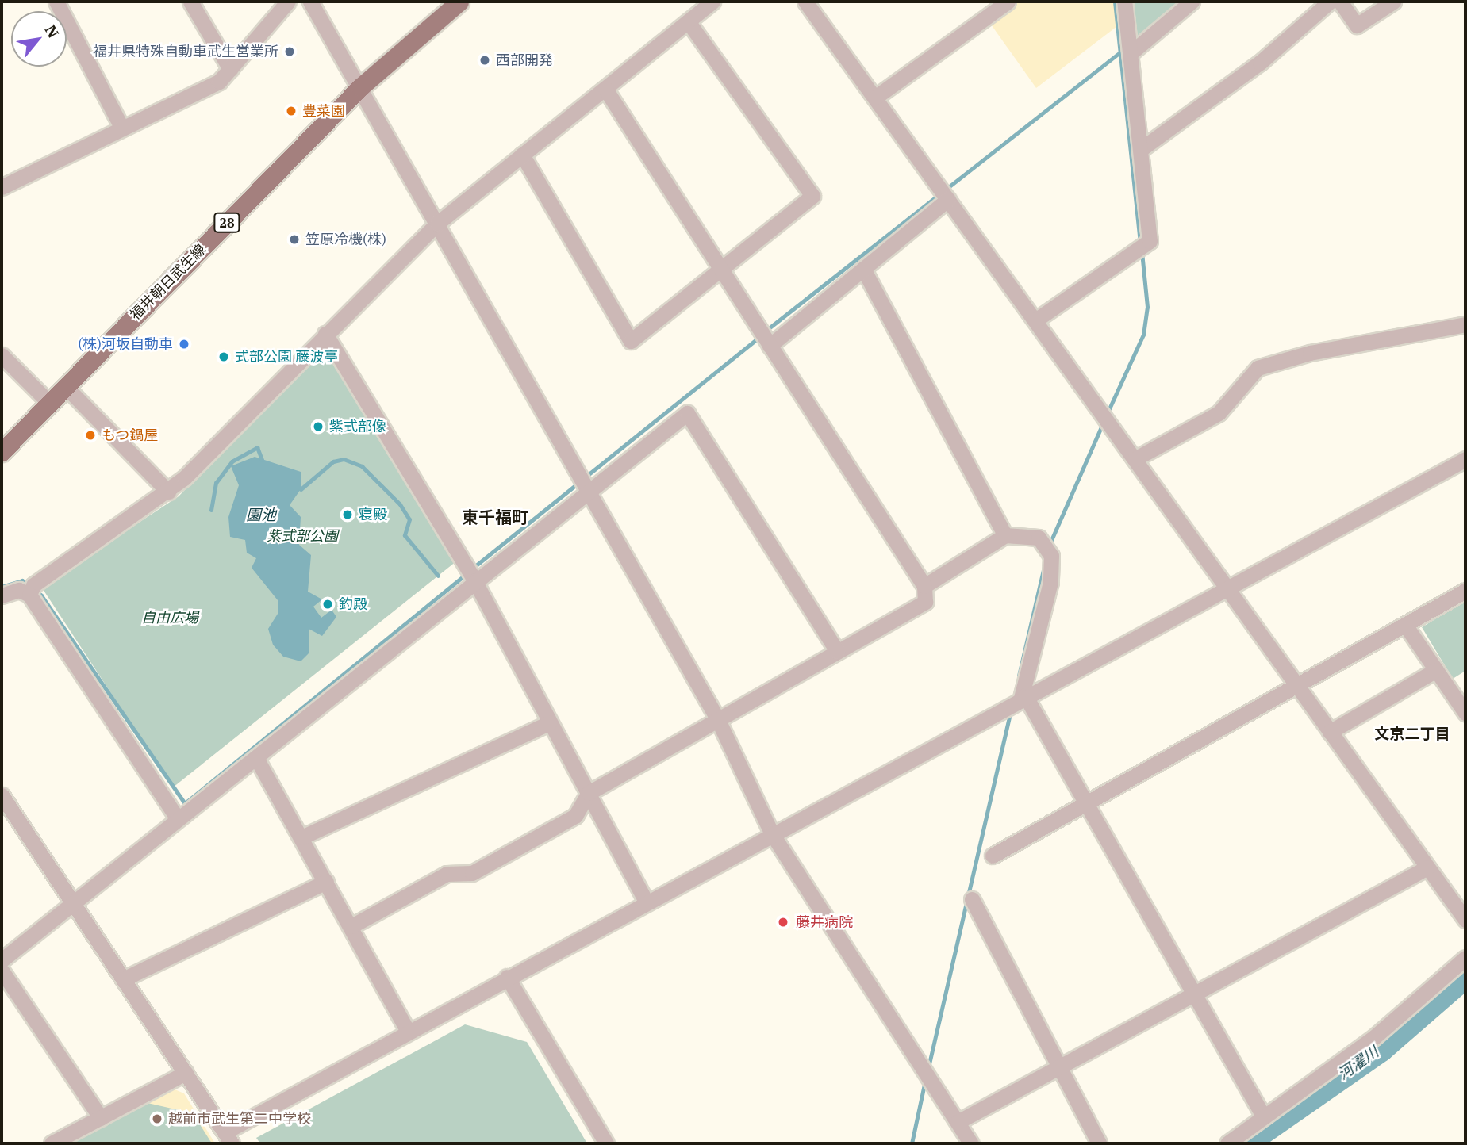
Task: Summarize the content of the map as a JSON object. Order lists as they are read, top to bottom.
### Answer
{
  "streets": {
    "main road": ["28", "福井朝日武生線"]
  },
  "districts": ["東千福町", "文京二丁目"],
  "water": ["園池", "河濯川"],
  "parks": ["紫式部公園", "自由広場"],
  "places": [
    "福井県特殊自動車武生営業所",
    "西部開発",
    "豊菜園",
    "笠原冷機(株)",
    "(株)河坂自動車",
    "式部公園 藤波亭",
    "紫式部像",
    "もつ鍋屋",
    "寝殿",
    "釣殿",
    "藤井病院",
    "越前市武生第二中学校"
  ],
  "north": "top right"
}
